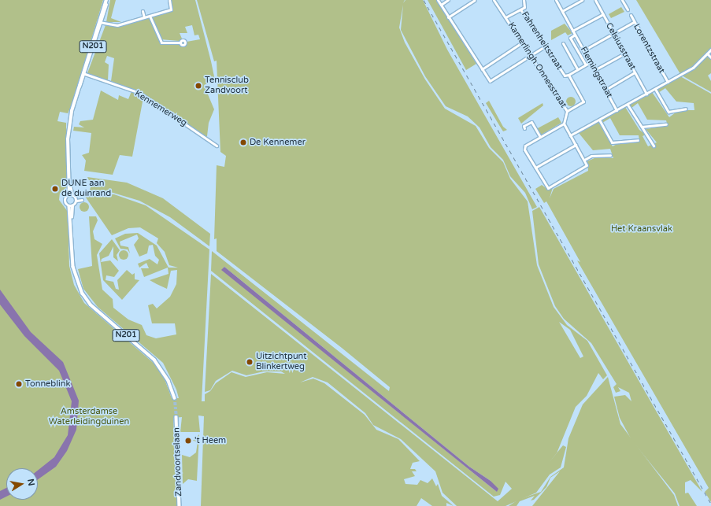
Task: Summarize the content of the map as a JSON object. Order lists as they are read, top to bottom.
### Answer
{
  "streets": {
    "main road": ["N201", "Zandvoortselaan"],
    "street": [
      "Fahrenheitstraat",
      "Celsiusstraat",
      "Lorentzstraat",
      "Kamerlingh Onnesstraat",
      "Flemingstraat",
      "Kennemerweg"
    ]
  },
  "crossings": [
    ["Fahrenheitstraat", "Kamerlingh Onnesstraat"],
    ["N201", "Kennemerweg"]
  ],
  "parks": ["Het Kraansvlak", "Amsterdamse Waterleidingduinen"],
  "places": [
    "Tennisclub Zandvoort",
    "De Kennemer",
    "DUNE aan de duinrand",
    "Uitzichtpunt Blinkertweg",
    "Tonneblink",
    "'t Heem"
  ],
  "north": "right"
}
